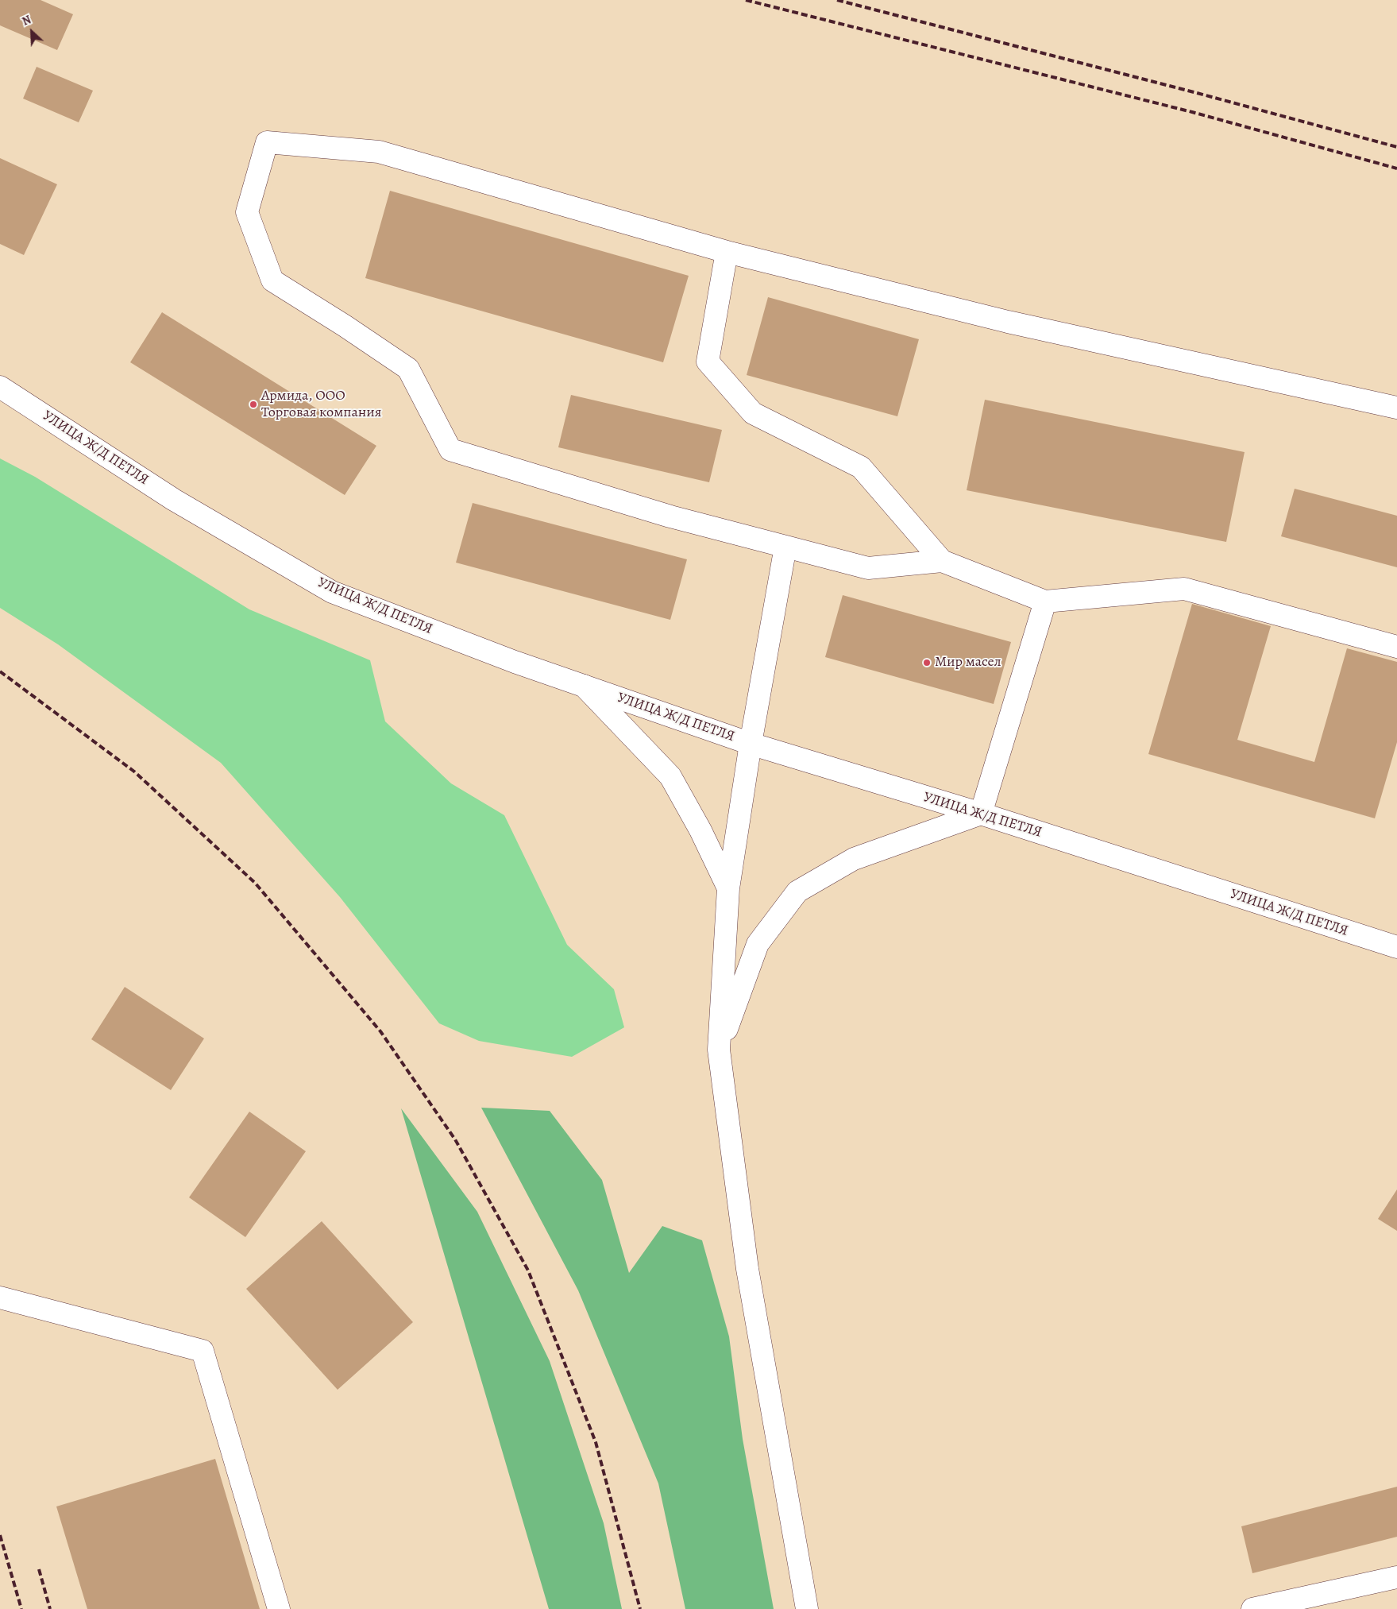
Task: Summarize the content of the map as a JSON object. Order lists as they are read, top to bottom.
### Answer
{
  "streets": {
    "main road": ["УЛИЦА Ж/Д ПЕТЛЯ"]
  },
  "places": ["Армида, ООО Торговая компания", "Мир масел"],
  "north": "top left"
}
